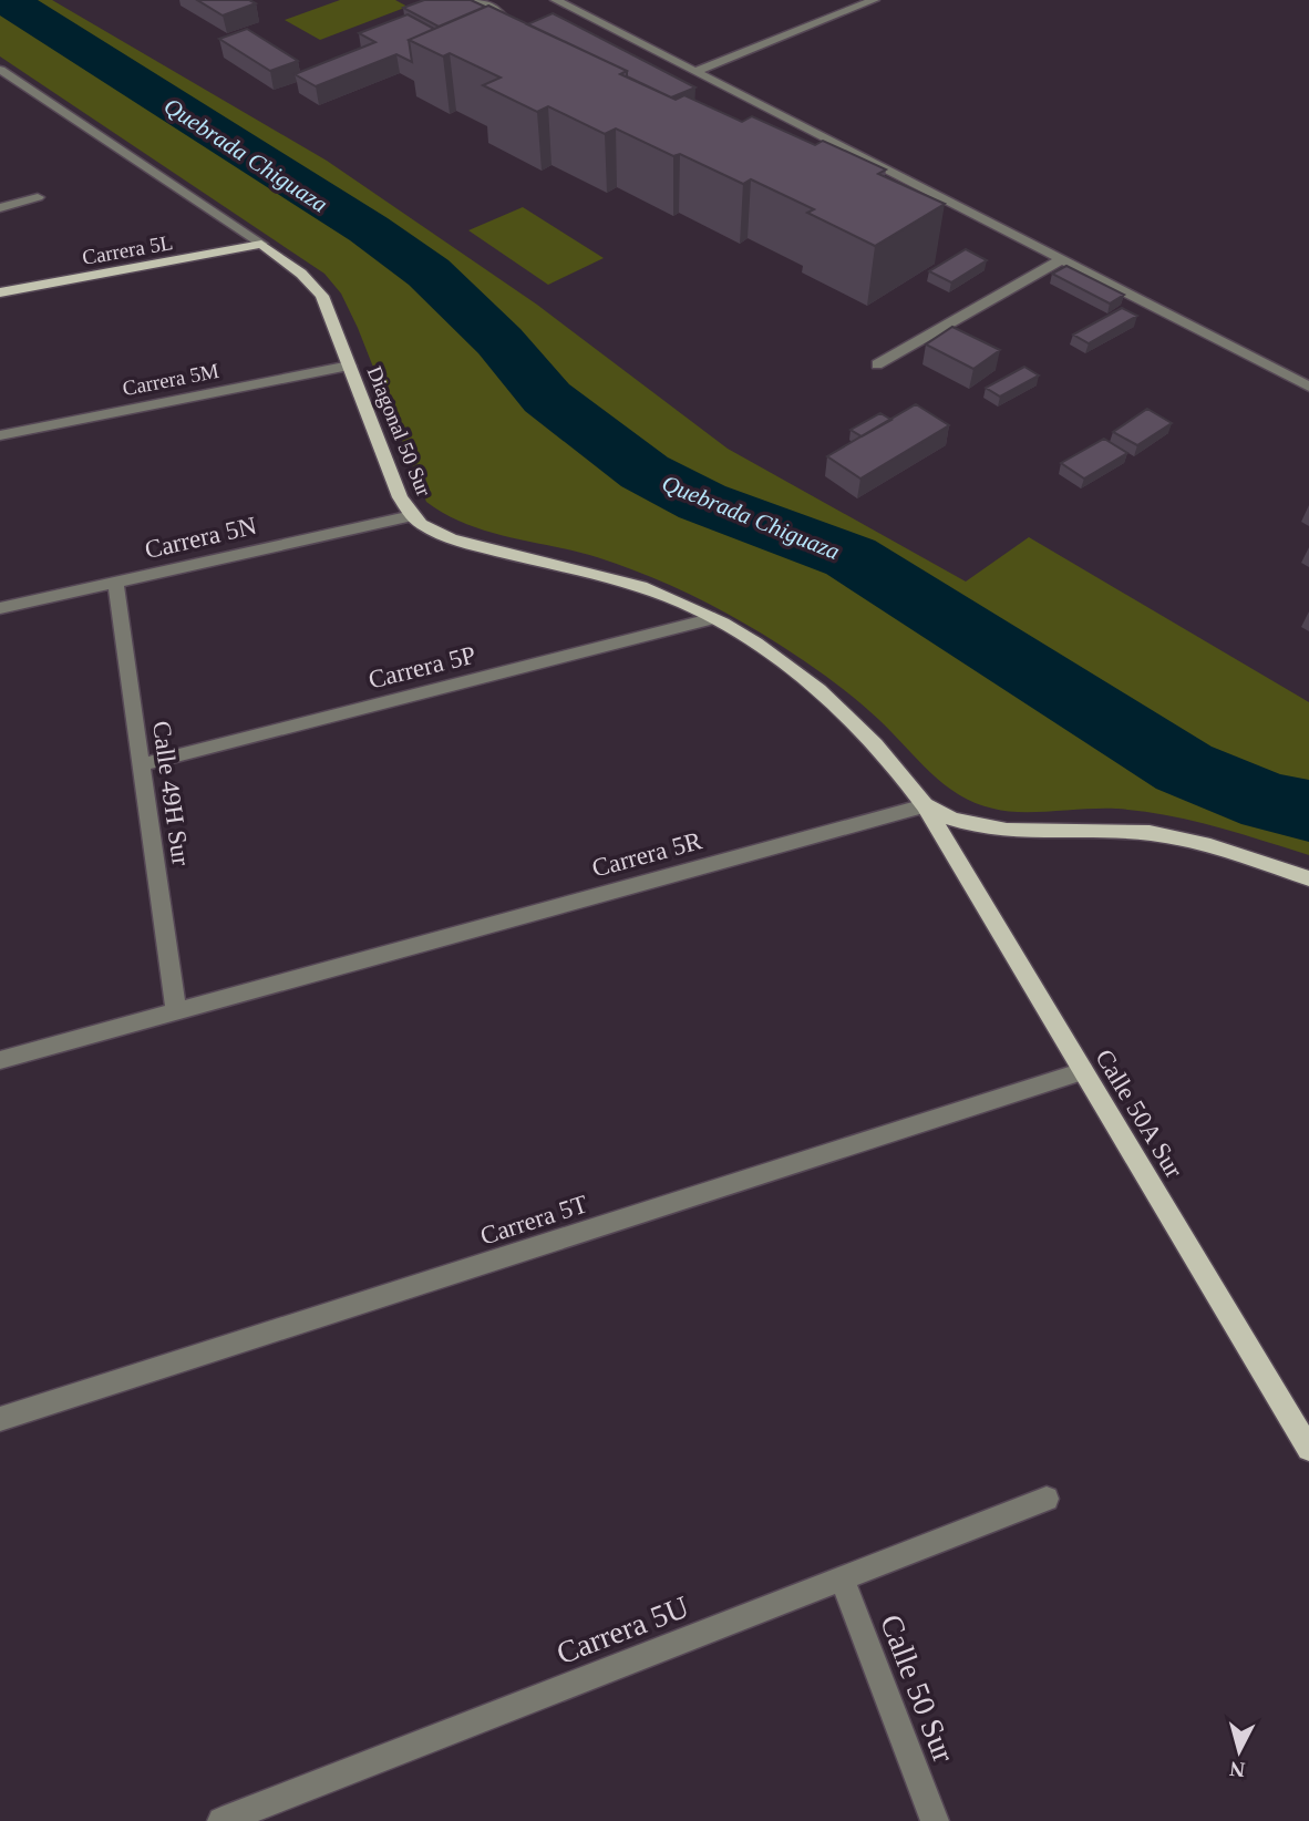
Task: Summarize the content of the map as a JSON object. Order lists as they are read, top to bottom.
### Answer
{
  "streets": {
    "main road": ["Carrera 5L", "Diagonal 50 Sur", "Calle 50A Sur"],
    "street": [
      "Carrera 5M",
      "Carrera 5N",
      "Carrera 5P",
      "Calle 49H Sur",
      "Carrera 5R",
      "Carrera 5T",
      "Carrera 5U",
      "Calle 50 Sur"
    ]
  },
  "crossings": [
    ["Carrera 5L", "Diagonal 50 Sur"],
    ["Carrera 5M", "Diagonal 50 Sur"],
    ["Diagonal 50 Sur", "Carrera 5N"],
    ["Diagonal 50 Sur", "Carrera 5P"],
    ["Diagonal 50 Sur", "Carrera 5R"],
    ["Diagonal 50 Sur", "Calle 50A Sur"],
    ["Carrera 5N", "Calle 49H Sur"],
    ["Carrera 5P", "Calle 49H Sur"],
    ["Calle 49H Sur", "Carrera 5R"],
    ["Carrera 5R", "Calle 50A Sur"],
    ["Calle 50A Sur", "Carrera 5T"],
    ["Carrera 5U", "Calle 50 Sur"]
  ],
  "water": ["Quebrada Chiguaza"],
  "north": "bottom"
}
